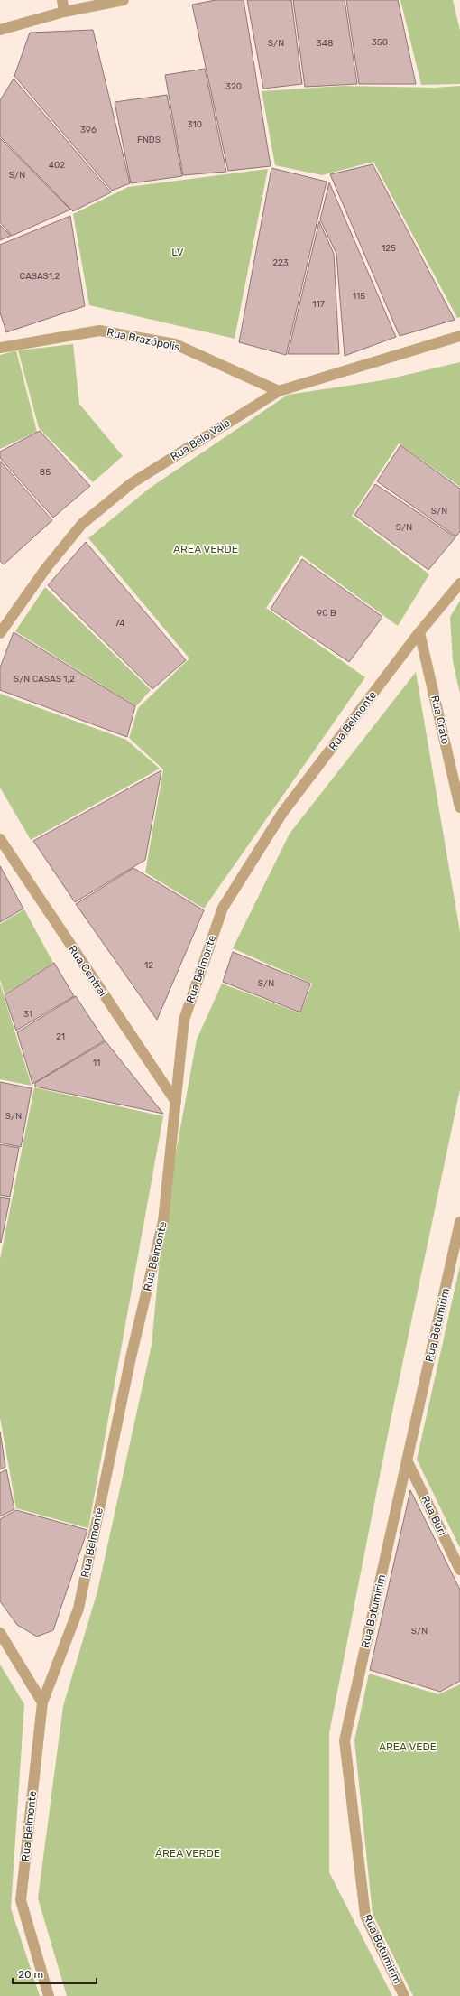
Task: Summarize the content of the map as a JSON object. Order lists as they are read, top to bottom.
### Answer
{
  "streets": {
    "street": [
      "Rua Brazópolis",
      "Rua Belo Vale",
      "Rua Crato",
      "Rua Belmonte",
      "Rua Central",
      "Rua Botumirim",
      "Rua Buri"
    ]
  },
  "crossings": [
    ["Rua Brazópolis", "Rua Belo Vale"],
    ["Rua Crato", "Rua Belmonte"],
    ["Rua Belmonte", "Rua Central"],
    ["Rua Botumirim", "Rua Buri"]
  ],
  "parks": [
    "LV",
    "AREA VERDE",
    "AREA VEDE",
    "ÁREA VERDE"
  ],
  "house_numbers": [
    "350",
    "S/N",
    "348",
    "320",
    "310",
    "396",
    "FNDS",
    "402",
    "S/N",
    "125",
    "223",
    "CASAS1,2",
    "115",
    "117",
    "85",
    "S/N",
    "S/N",
    "90 B",
    "74",
    "S/N CASAS 1,2",
    "12",
    "S/N",
    "31",
    "21",
    "11",
    "S/N",
    "S/N"
  ],
  "scale_bar": "20 m"
}
